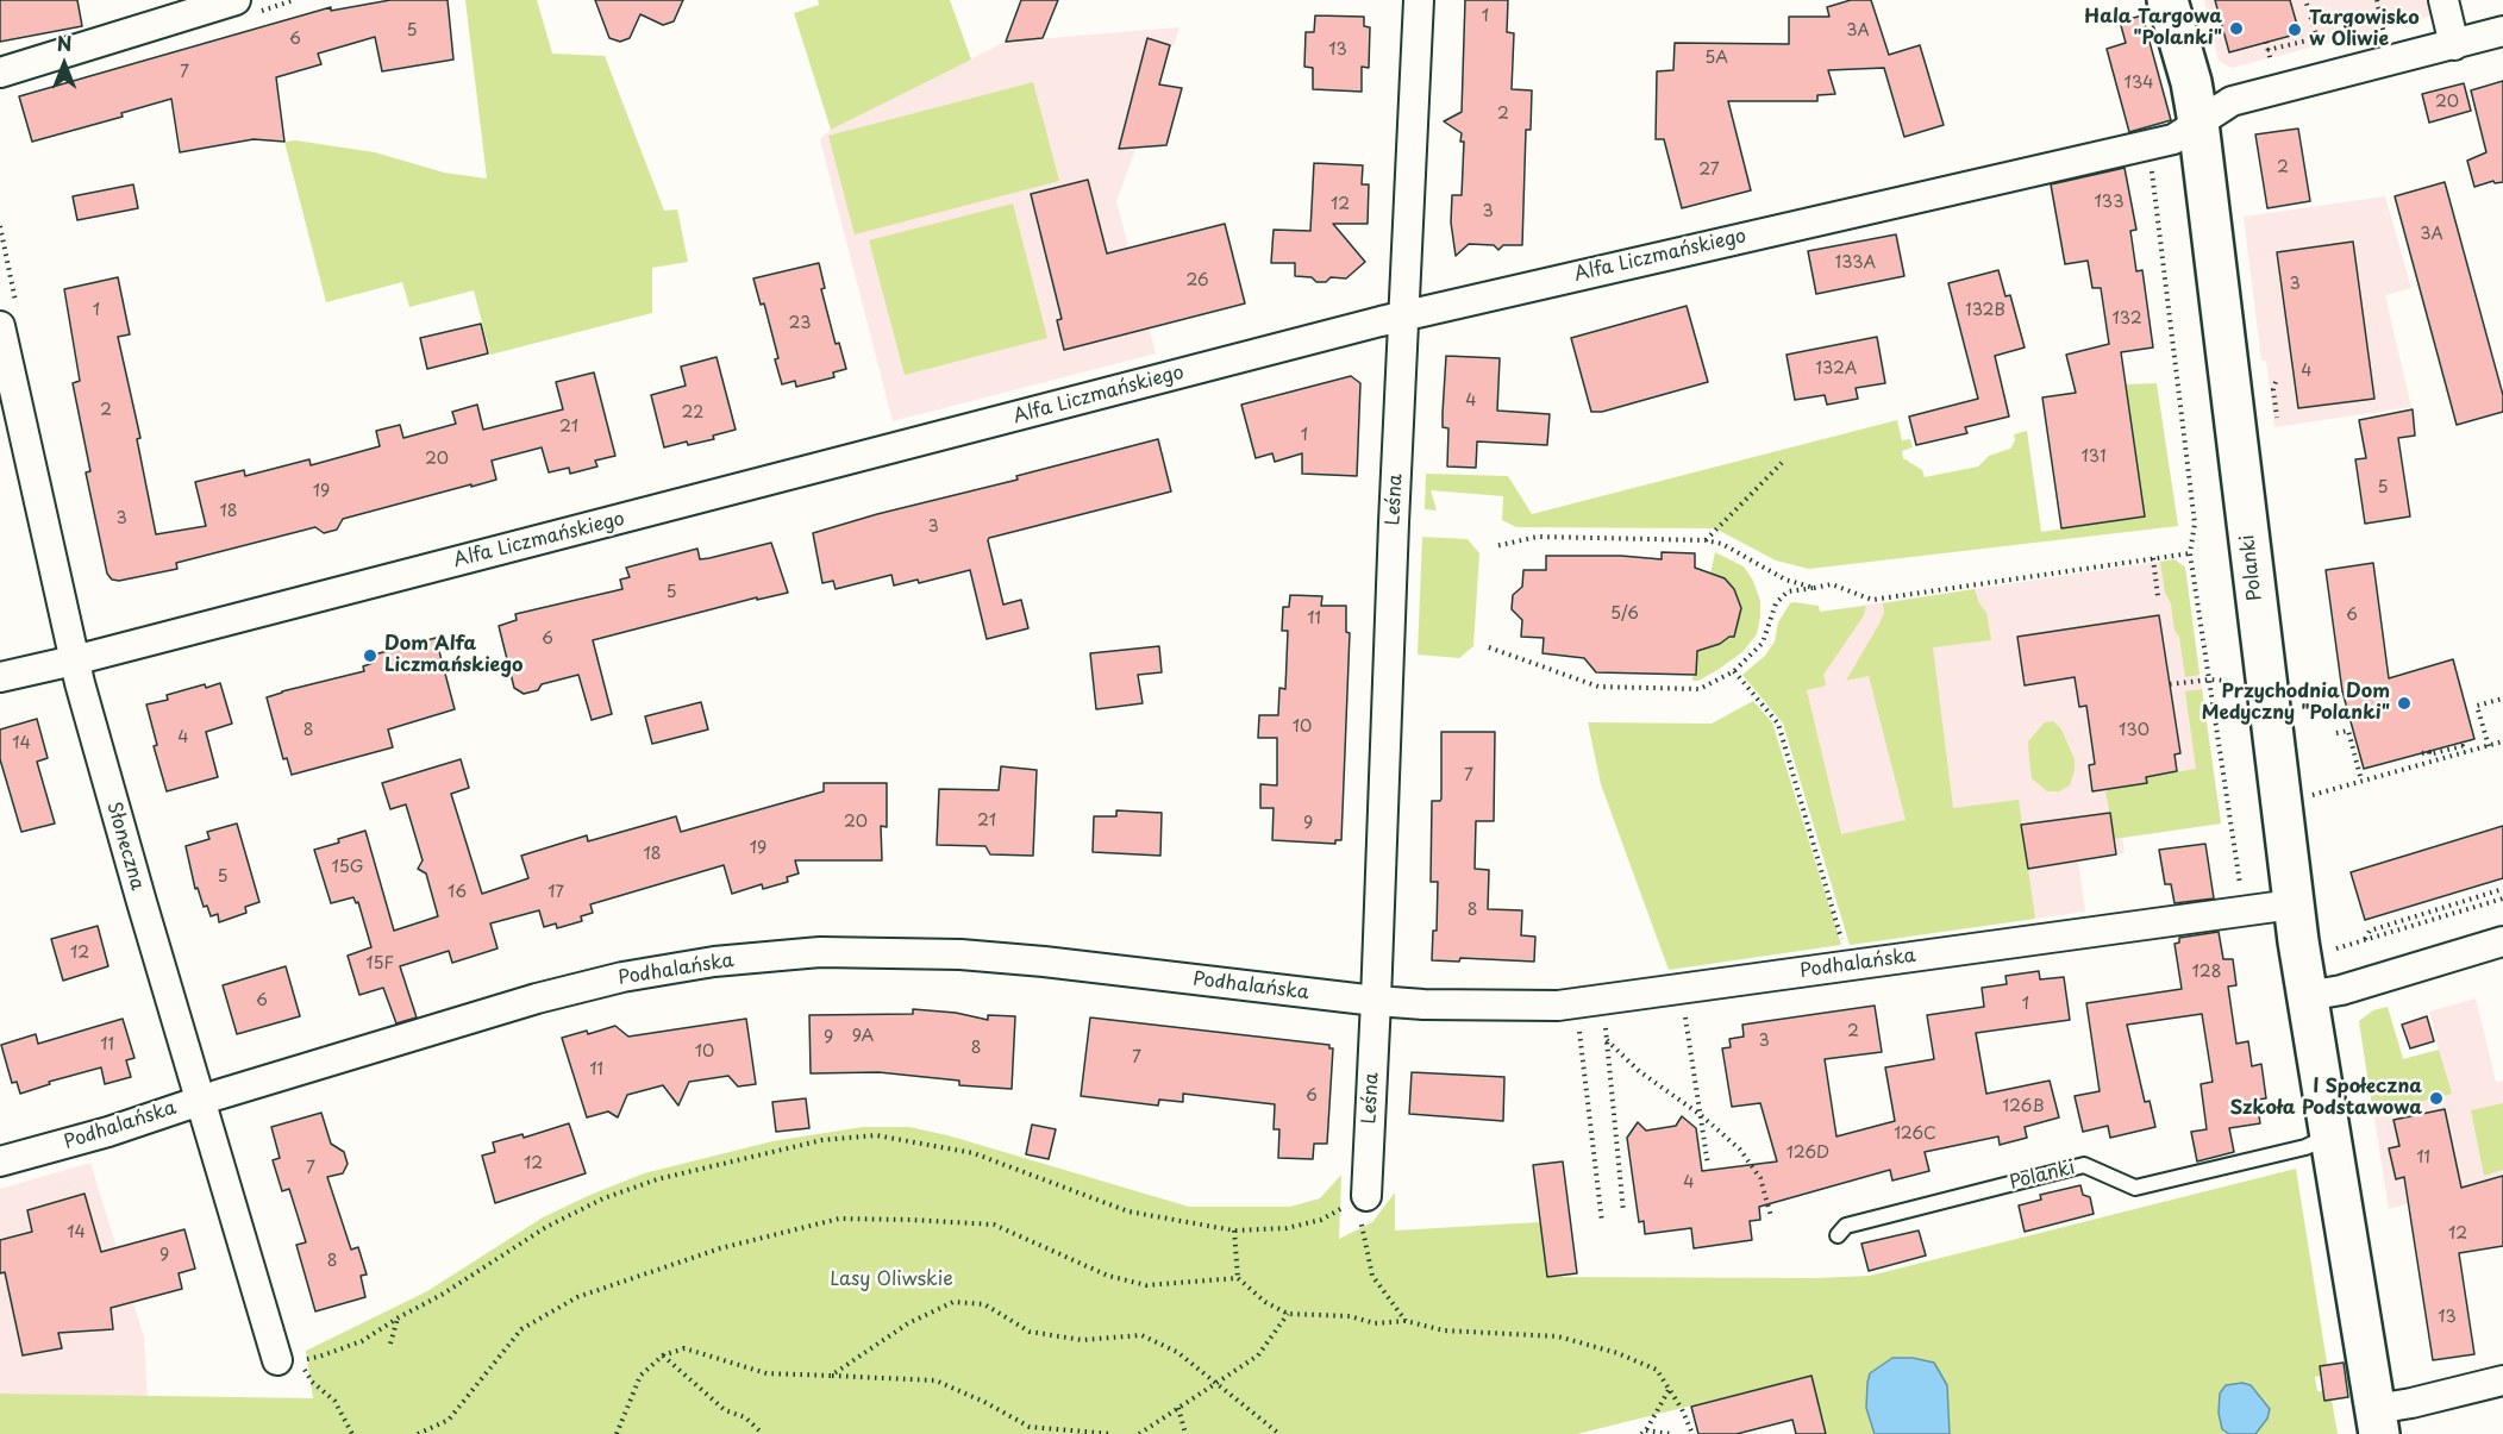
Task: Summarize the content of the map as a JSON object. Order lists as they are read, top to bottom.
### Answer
{
  "streets": {
    "street": [
      "Alfa Liczmańskiego",
      "Leśna",
      "Polanki",
      "Słoneczna",
      "Podhalańska"
    ]
  },
  "crossings": [
    ["Alfa Liczmańskiego", "Leśna"],
    ["Alfa Liczmańskiego", "Polanki"],
    ["Alfa Liczmańskiego", "Słoneczna"],
    ["Leśna", "Podhalańska"],
    ["Polanki", "Podhalańska"],
    ["Słoneczna", "Podhalańska"]
  ],
  "parks": ["Lasy Oliwskie"],
  "places": [
    "Hala Targowa \"Polanki\"",
    "Targowisko w Oliwie",
    "Dom Alfa Liczmańskiego",
    "Przychodnia Dom Medyczny \"Polanki\"",
    "I Społeczna Szkoła Podstawowa"
  ],
  "house_numbers": [
    "1",
    "5",
    "3A",
    "6",
    "13",
    "5A",
    "7",
    "134",
    "20",
    "2",
    "2",
    "27",
    "133",
    "12",
    "3",
    "3A",
    "133A",
    "26",
    "3",
    "1",
    "132B",
    "132",
    "23",
    "132A",
    "4",
    "4",
    "2",
    "22",
    "21",
    "1",
    "131",
    "20",
    "5",
    "19",
    "18",
    "3",
    "3",
    "5",
    "5/6",
    "6",
    "11",
    "6",
    "10",
    "8",
    "130",
    "4",
    "14",
    "7",
    "21",
    "20",
    "9",
    "19",
    "18",
    "15G",
    "5",
    "16",
    "17",
    "8",
    "12",
    "15F",
    "128",
    "6",
    "1",
    "2",
    "9A",
    "9",
    "3",
    "11",
    "8",
    "10",
    "7",
    "11",
    "6",
    "126B",
    "126C",
    "126D",
    "11",
    "12",
    "7",
    "4",
    "14",
    "12",
    "9",
    "8",
    "13"
  ],
  "north": "top"
}
